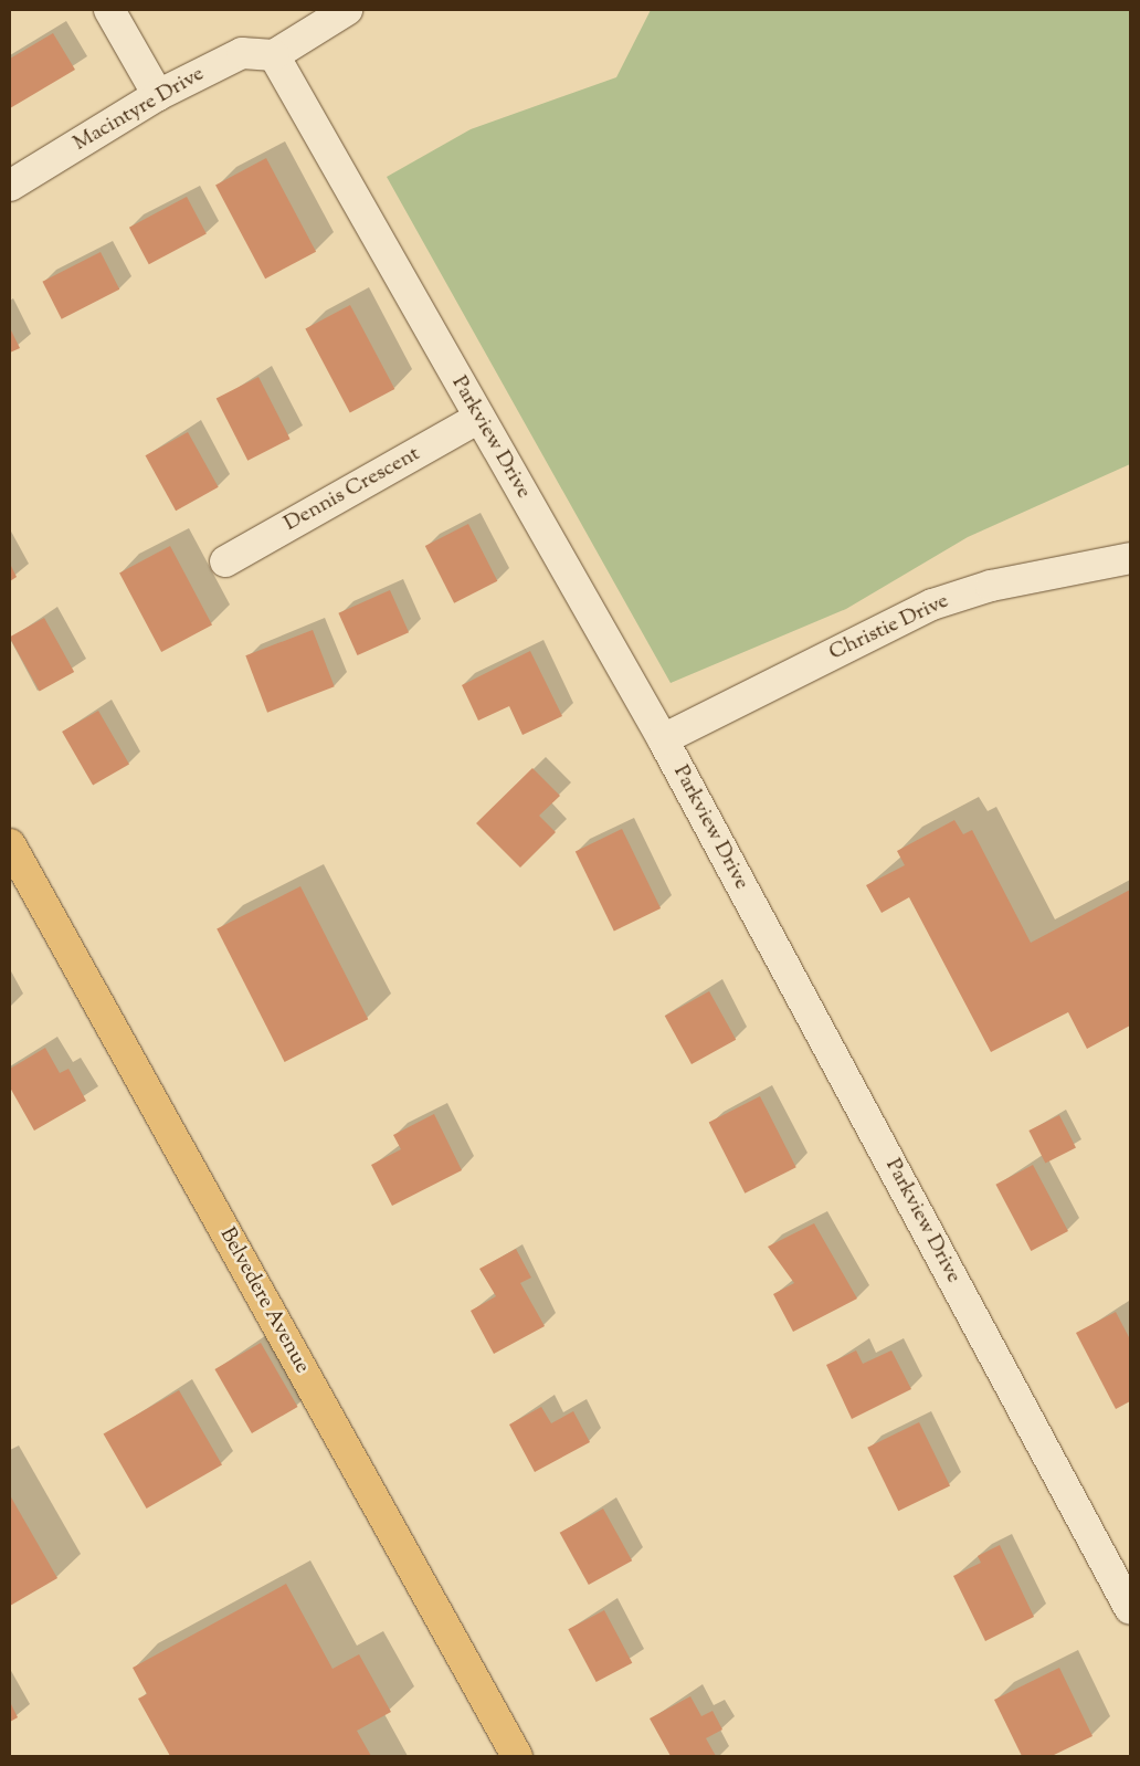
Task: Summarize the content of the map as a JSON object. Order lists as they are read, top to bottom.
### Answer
{
  "streets": {
    "main road": ["Belvedere Avenue"],
    "street": [
      "Macintyre Drive",
      "Parkview Drive",
      "Dennis Crescent",
      "Christie Drive"
    ]
  },
  "crossings": [
    ["Macintyre Drive", "Parkview Drive"],
    ["Parkview Drive", "Dennis Crescent"],
    ["Parkview Drive", "Christie Drive"]
  ]
}
